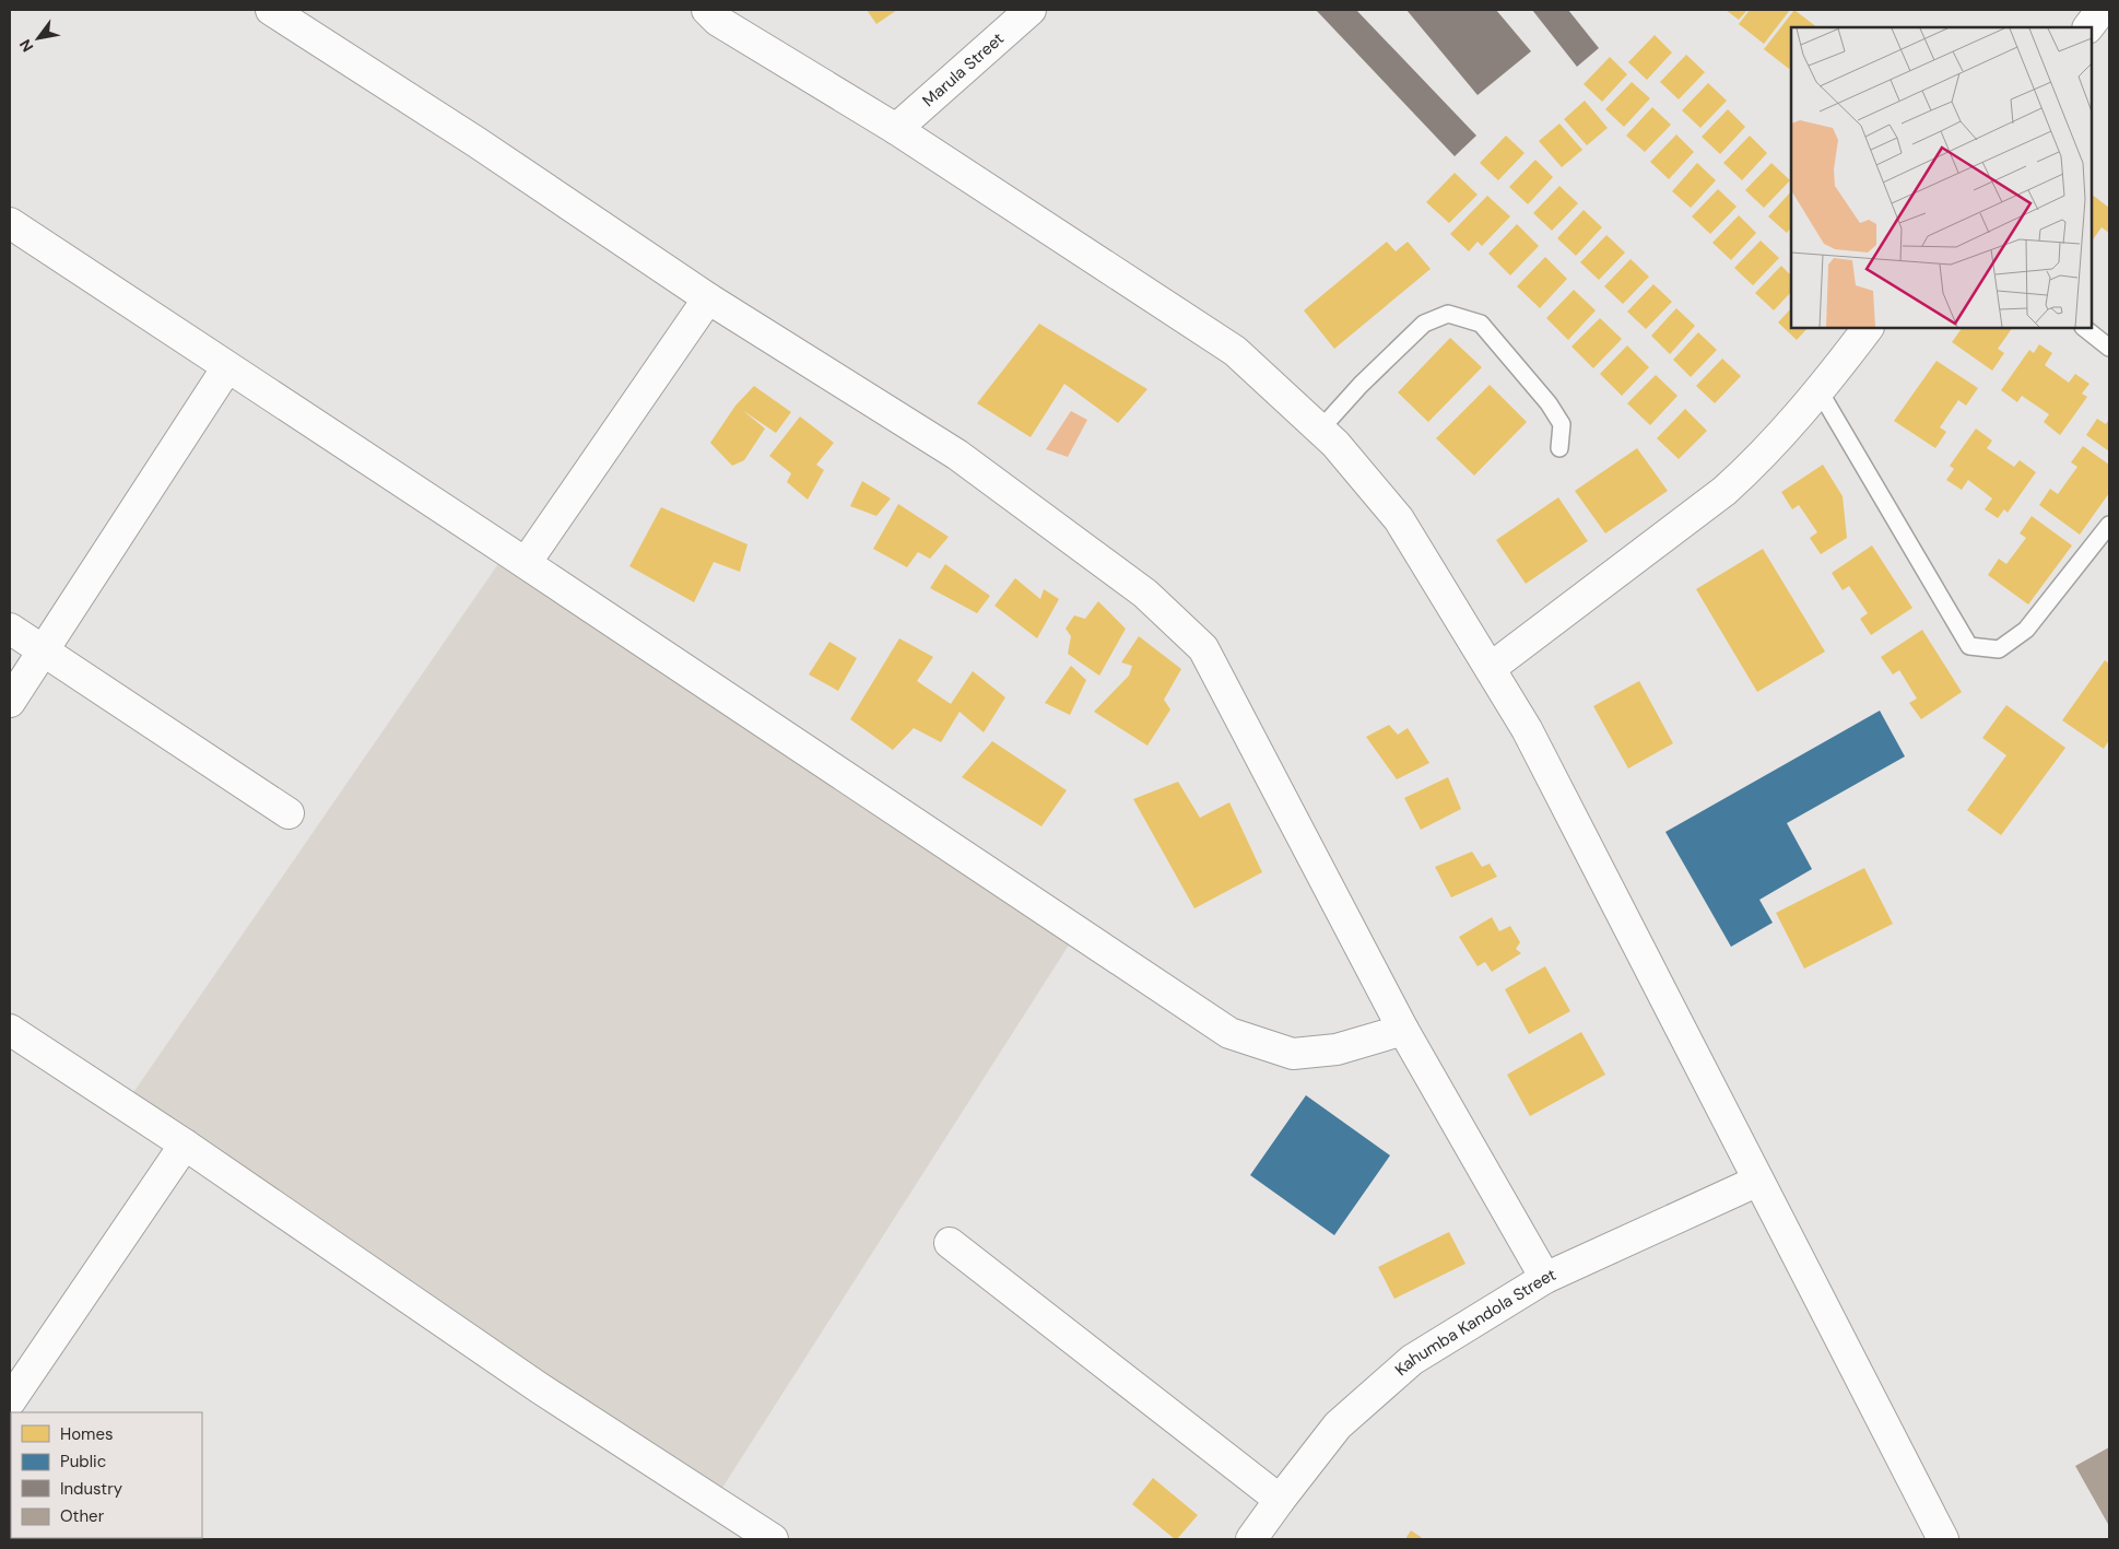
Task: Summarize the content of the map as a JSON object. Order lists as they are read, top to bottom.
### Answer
{
  "streets": {
    "street": ["Marula Street", "Kahumba Kandola Street"]
  },
  "legend": [
    "Homes",
    "Public",
    "Industry",
    "Other"
  ],
  "north": "bottom left"
}
